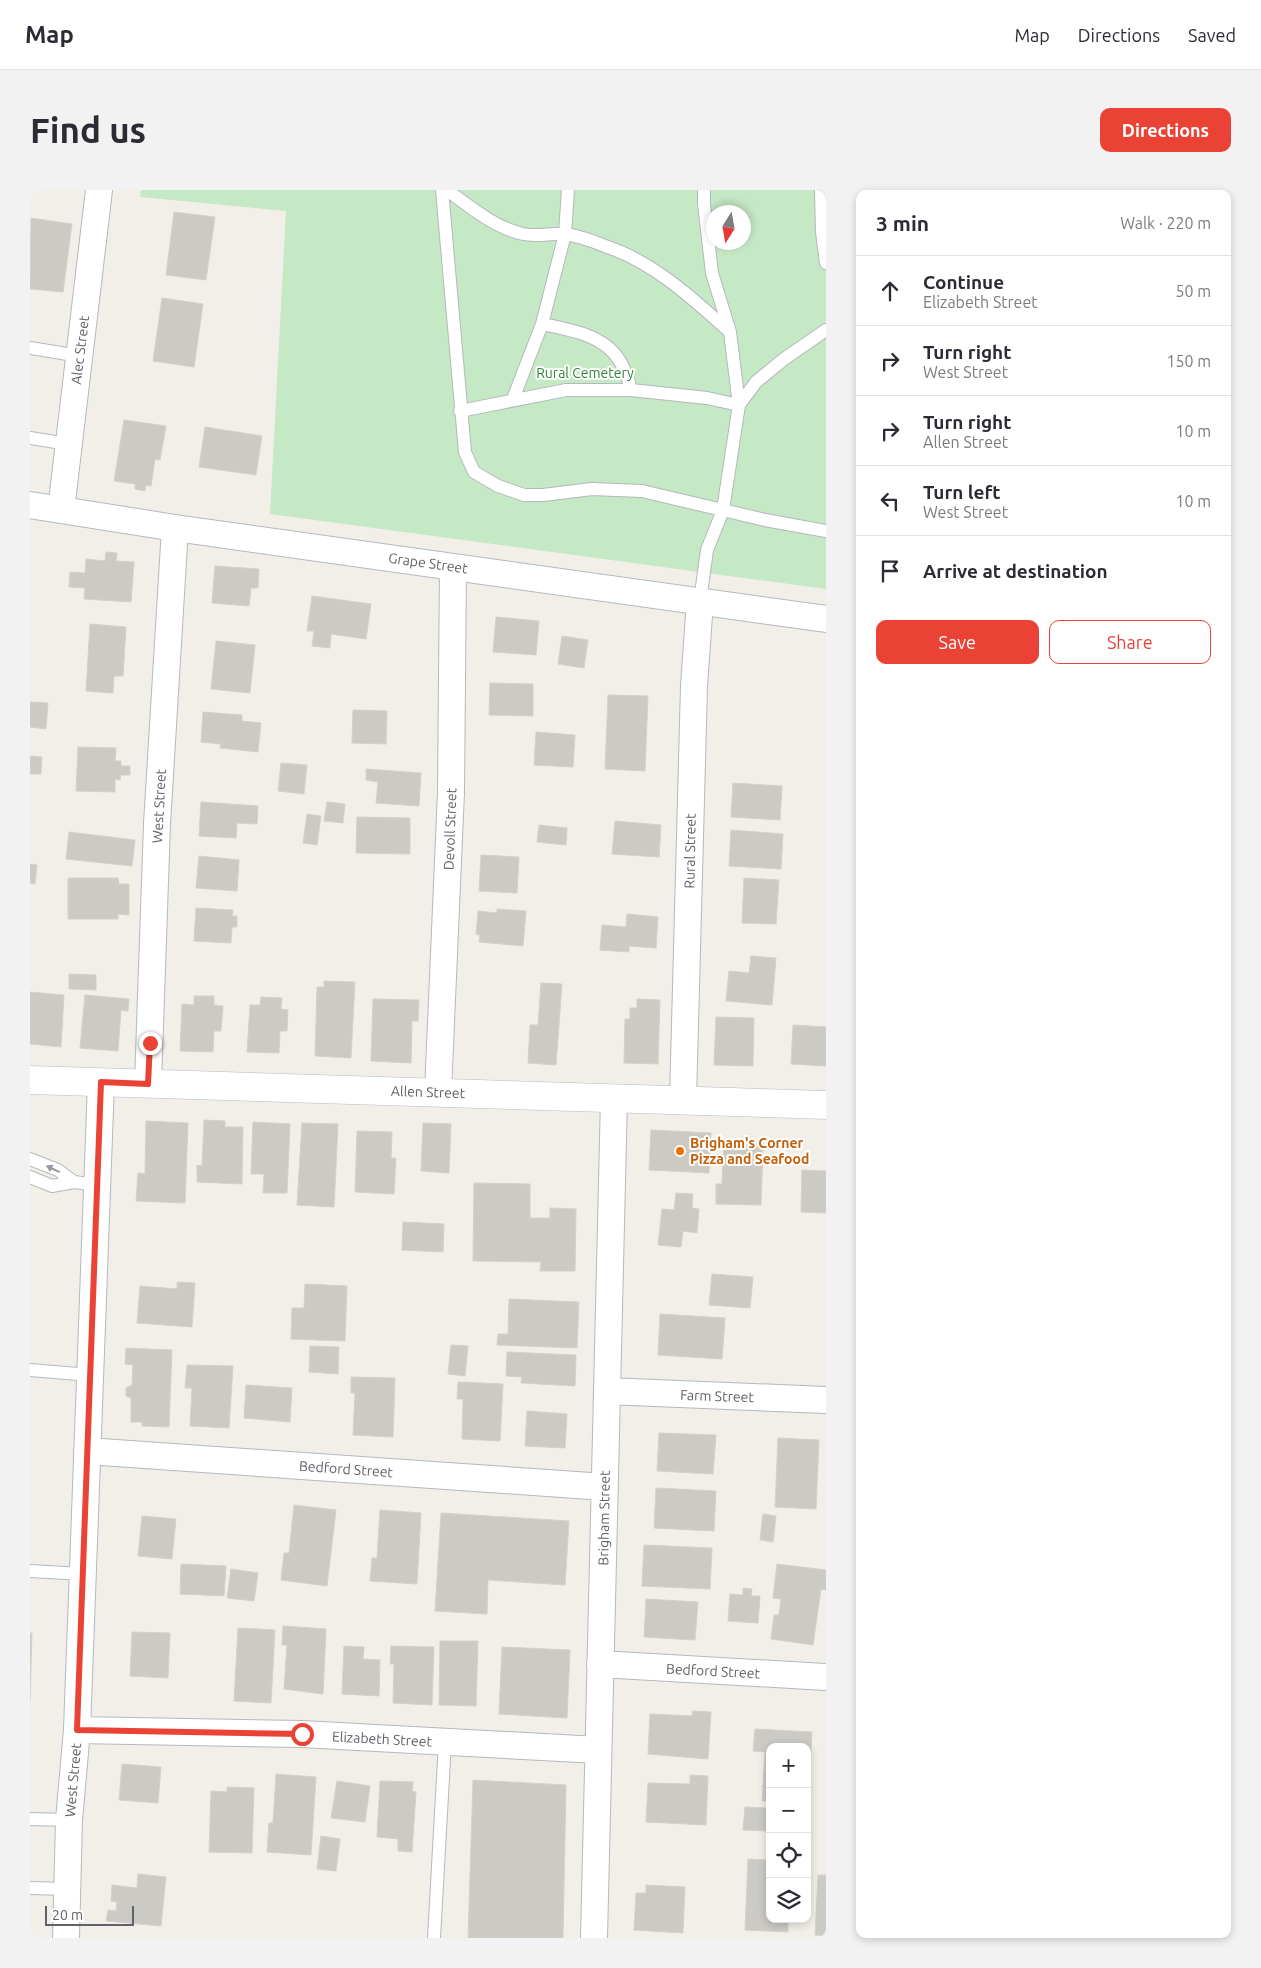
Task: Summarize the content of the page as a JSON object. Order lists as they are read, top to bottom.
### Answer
{
  "streets": {
    "street": [
      "Alec Street",
      "Grape Street",
      "West Street",
      "Devoll Street",
      "Rural Street",
      "Allen Street",
      "Farm Street",
      "Bedford Street",
      "Brigham Street",
      "Elizabeth Street"
    ]
  },
  "crossings": [
    ["Alec Street", "Grape Street"],
    ["Grape Street", "West Street"],
    ["Grape Street", "Devoll Street"],
    ["Grape Street", "Rural Street"],
    ["West Street", "Allen Street"],
    ["West Street", "Bedford Street"],
    ["West Street", "Elizabeth Street"],
    ["Devoll Street", "Allen Street"],
    ["Rural Street", "Allen Street"],
    ["Allen Street", "Brigham Street"],
    ["Farm Street", "Brigham Street"],
    ["Bedford Street", "Brigham Street"],
    ["Brigham Street", "Elizabeth Street"]
  ],
  "parks": ["Rural Cemetery"],
  "places": ["Brigham's Corner Pizza and Seafood"],
  "scale_bar": "20 m",
  "north": "bottom",
  "page": {
    "header": "Map",
    "nav": ["Map", "Directions", "Saved"],
    "buttons": [
      "Directions",
      ["Save", "Share"]
    ],
    "title": "Find us",
    "heading": ["3 min", "Walk · 220 m"],
    "list": [
      ["Continue", "Elizabeth Street", "50 m"],
      ["Turn right", "West Street", "150 m"],
      ["Turn right", "Allen Street", "10 m"],
      ["Turn left", "West Street", "10 m"],
      "Arrive at destination"
    ],
    "map_buttons": ["+", "−"],
    "scale": "20 m"
  }
}
